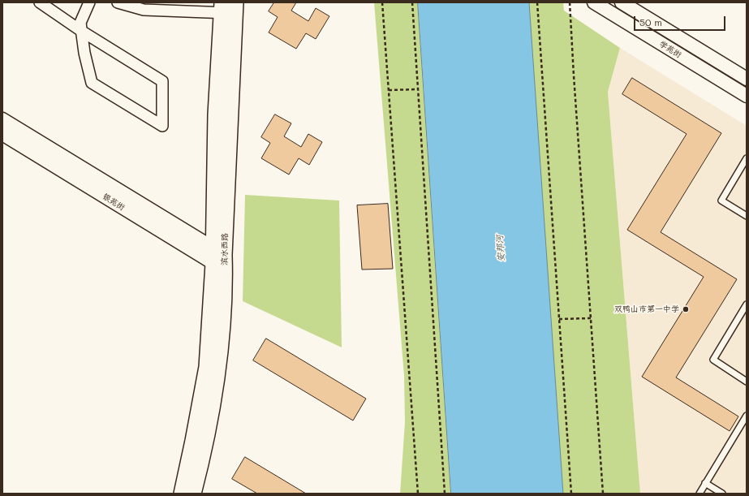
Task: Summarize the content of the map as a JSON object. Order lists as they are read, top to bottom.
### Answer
{
  "streets": {
    "main road": ["滨水西路"],
    "street": ["学苑街", "银苑街"]
  },
  "crossings": [
    ["银苑街", "滨水西路"]
  ],
  "water": ["安邦河"],
  "places": ["双鸭山市第一中学"],
  "scale_bar": "50 m"
}
